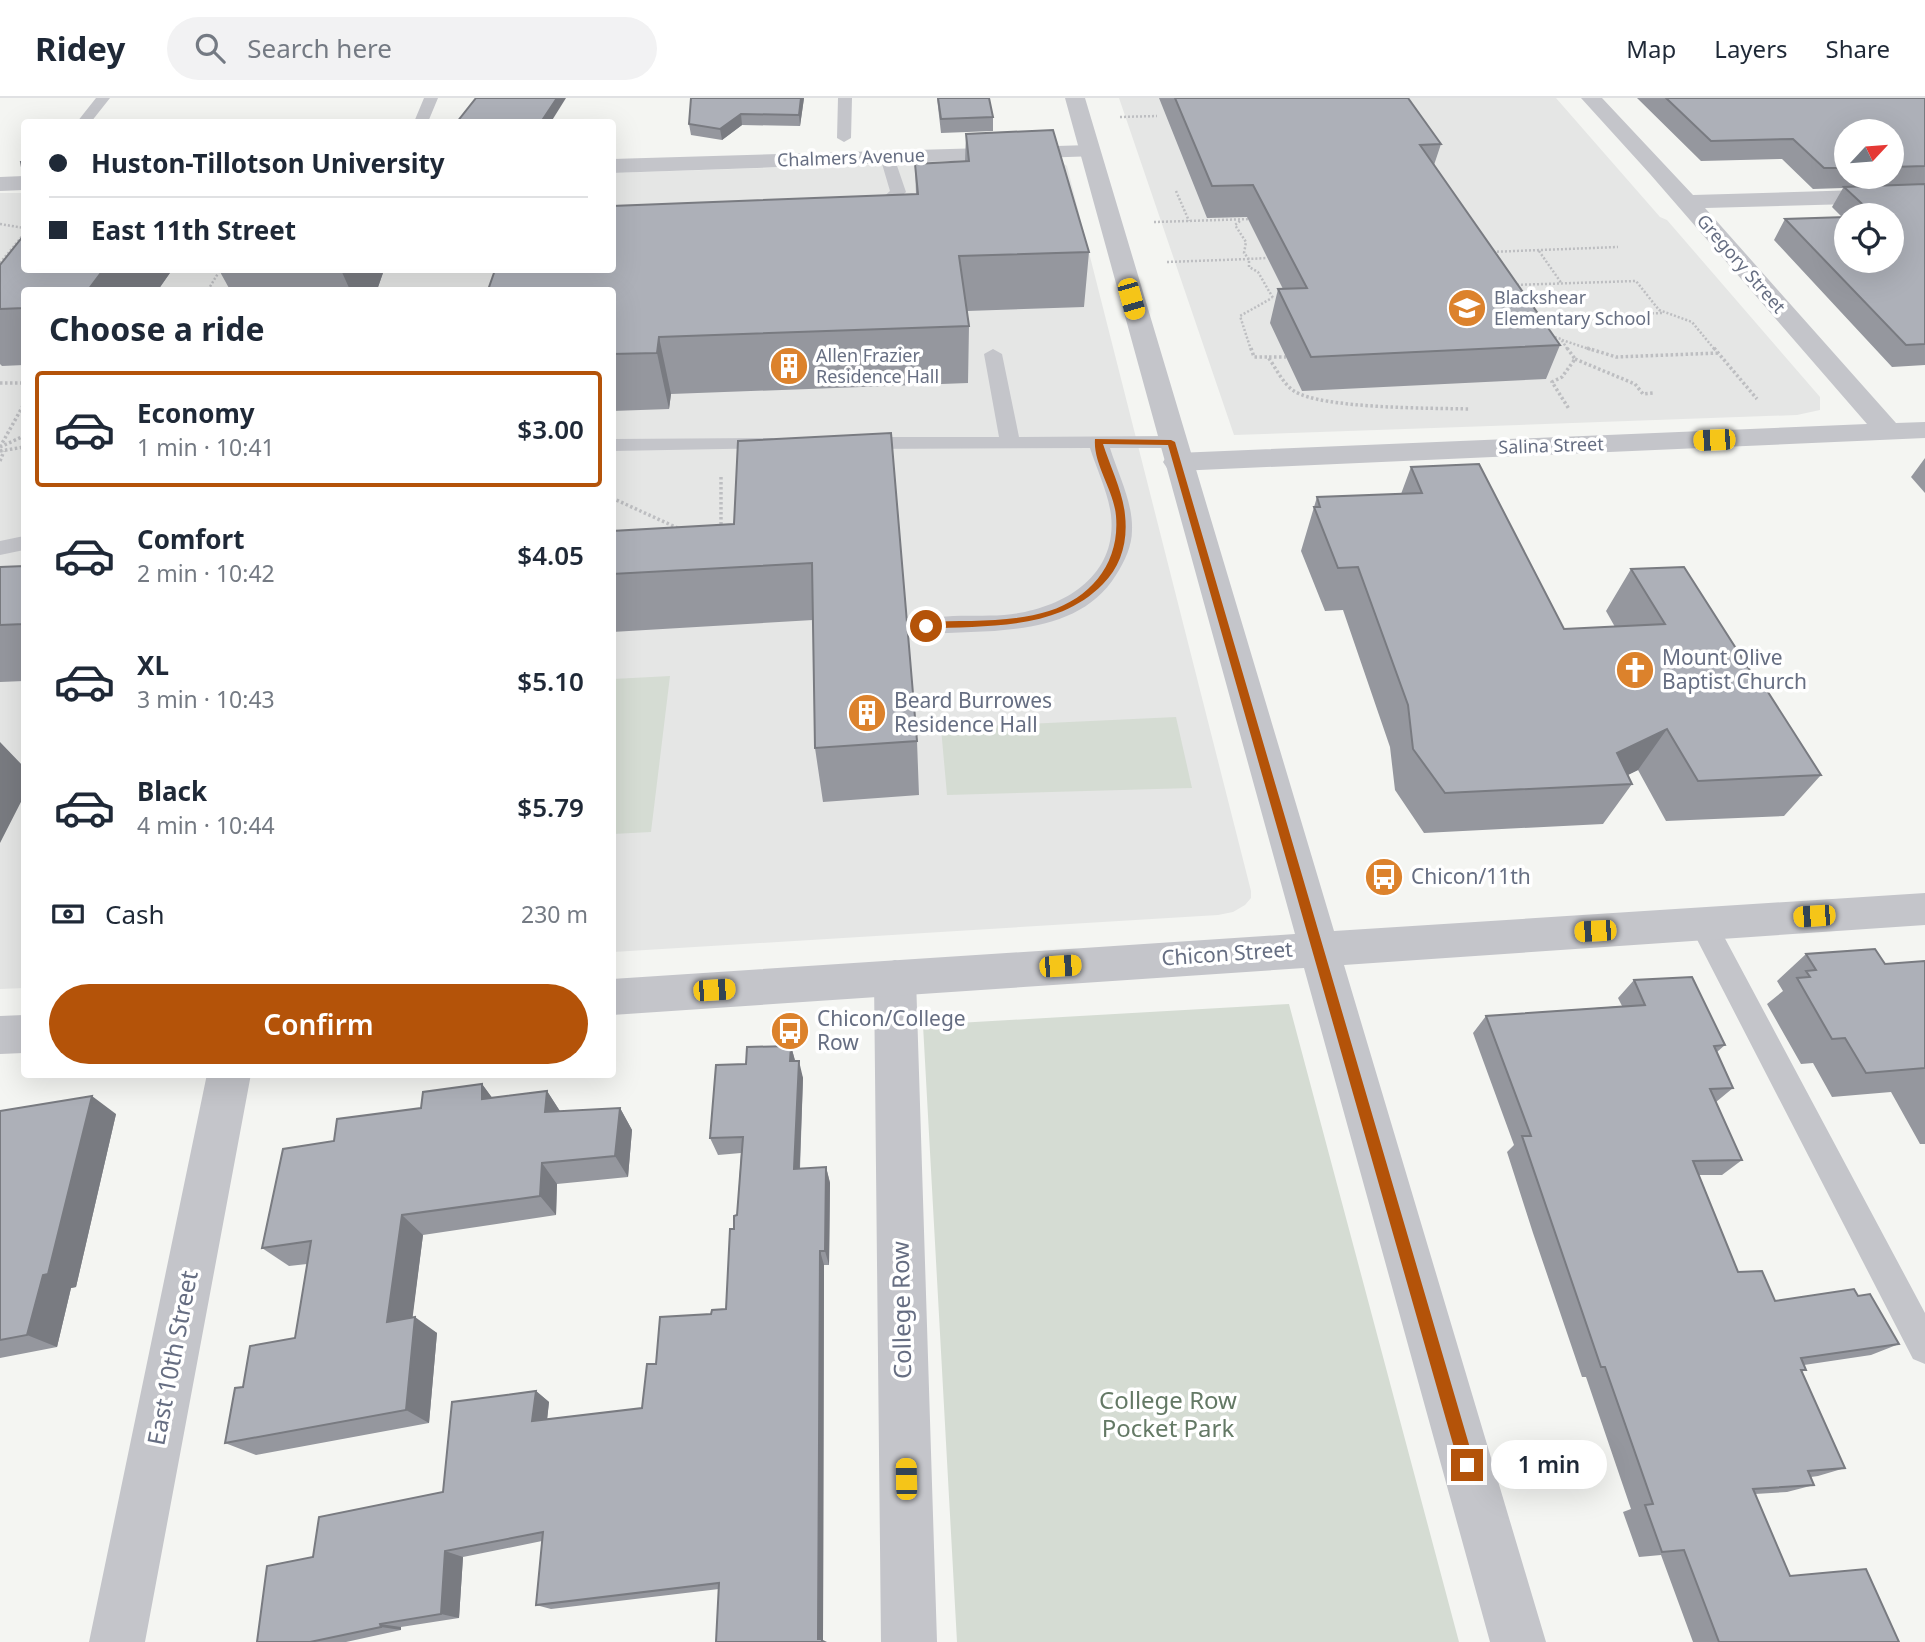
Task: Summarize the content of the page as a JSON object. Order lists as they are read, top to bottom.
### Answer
{
  "streets": {
    "street": [
      "Chalmers Avenue",
      "Gregory Street",
      "Salina Street",
      "Chicon Street",
      "College Row",
      "East 10th Street"
    ]
  },
  "crossings": [
    ["Gregory Street", "Salina Street"],
    ["Chicon Street", "College Row"]
  ],
  "parks": ["College Row Pocket Park"],
  "places": {
    "school or university": ["Blackshear Elementary School"],
    "building": ["Allen Frazier Residence Hall", "Beard Burrowes Residence Hall"],
    "church": ["Mount Olive Baptist Church"],
    "bus stop": ["Chicon/11th", "Chicon/College Row"]
  },
  "north": "top right",
  "page": {
    "header": "Ridey",
    "search": "Search here",
    "nav": ["Map", "Layers", "Share"],
    "banner": ["Huston-Tillotson University", "East 11th Street"],
    "heading": "Choose a ride",
    "list": [
      {
        "name": "Economy",
        "note": "1 min · 10:41",
        "value": "$3.00"
      },
      {
        "name": "Comfort",
        "note": "2 min · 10:42",
        "value": "$4.05"
      },
      {
        "name": "XL",
        "note": "3 min · 10:43",
        "value": "$5.10"
      },
      {
        "name": "Black",
        "note": "4 min · 10:44",
        "value": "$5.79"
      }
    ],
    "pay": ["Cash", "230 m"],
    "buttons": "Confirm",
    "bubble": "1 min"
  }
}
